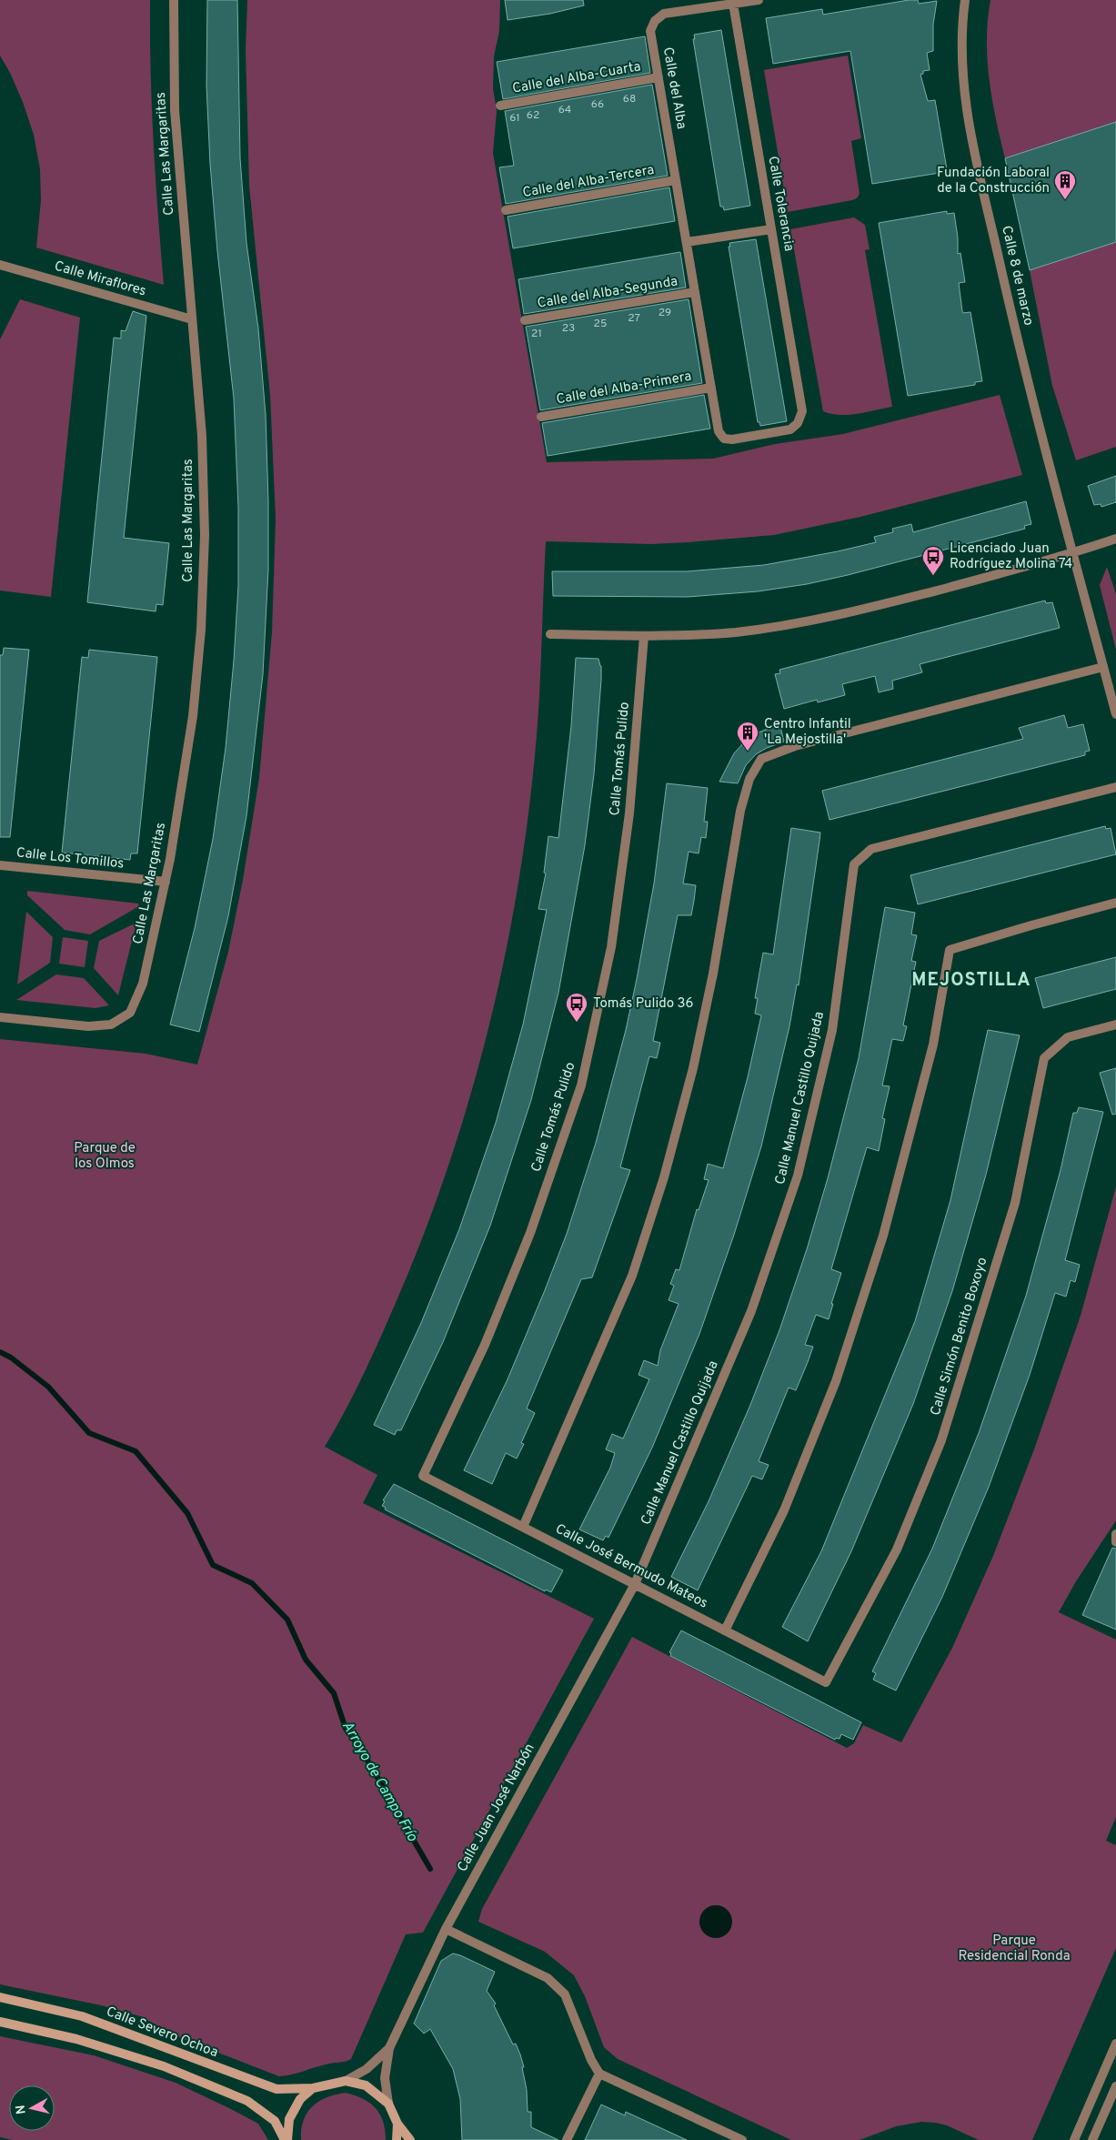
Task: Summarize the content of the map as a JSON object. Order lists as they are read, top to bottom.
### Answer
{
  "streets": {
    "main road": ["Calle Severo Ochoa"],
    "street": [
      "Calle del Alba-Cuarta",
      "Calle del Alba",
      "Calle Las Margaritas",
      "Calle del Alba-Tercera",
      "Calle Tolerancia",
      "Calle 8 de marzo",
      "Calle Miraflores",
      "Calle del Alba-Segunda",
      "Calle del Alba-Primera",
      "Calle Tomás Pulido",
      "Calle Los Tomillos",
      "Calle Manuel Castillo Quijada",
      "Calle Simón Benito Boxoyo",
      "Calle José Bermudo Mateos",
      "Calle Juan José Narbón"
    ]
  },
  "crossings": [
    ["Calle del Alba-Cuarta", "Calle del Alba"],
    ["Calle del Alba", "Calle del Alba-Tercera"],
    ["Calle del Alba", "Calle Tolerancia"],
    ["Calle del Alba", "Calle del Alba-Segunda"],
    ["Calle del Alba", "Calle del Alba-Primera"],
    ["Calle Las Margaritas", "Calle Miraflores"],
    ["Calle Las Margaritas", "Calle Los Tomillos"],
    ["Calle Tomás Pulido", "Calle José Bermudo Mateos"],
    ["Calle Manuel Castillo Quijada", "Calle José Bermudo Mateos"],
    ["Calle Manuel Castillo Quijada", "Calle Juan José Narbón"],
    ["Calle Simón Benito Boxoyo", "Calle José Bermudo Mateos"],
    ["Calle José Bermudo Mateos", "Calle Juan José Narbón"]
  ],
  "districts": ["MEJOSTILLA"],
  "water": ["Arroyo de Campo Frío"],
  "parks": ["Parque de los Olmos", "Parque Residencial Ronda"],
  "places": {
    "building": ["Fundación Laboral de la Construcción", "Centro Infantil 'La Mejostilla'"],
    "bus stop": ["Licenciado Juan Rodríguez Molina 74", "Tomás Pulido 36"]
  },
  "house_numbers": [
    "68",
    "66",
    "64",
    "62",
    "61",
    "29",
    "27",
    "25",
    "23",
    "21"
  ],
  "north": "left"
}
